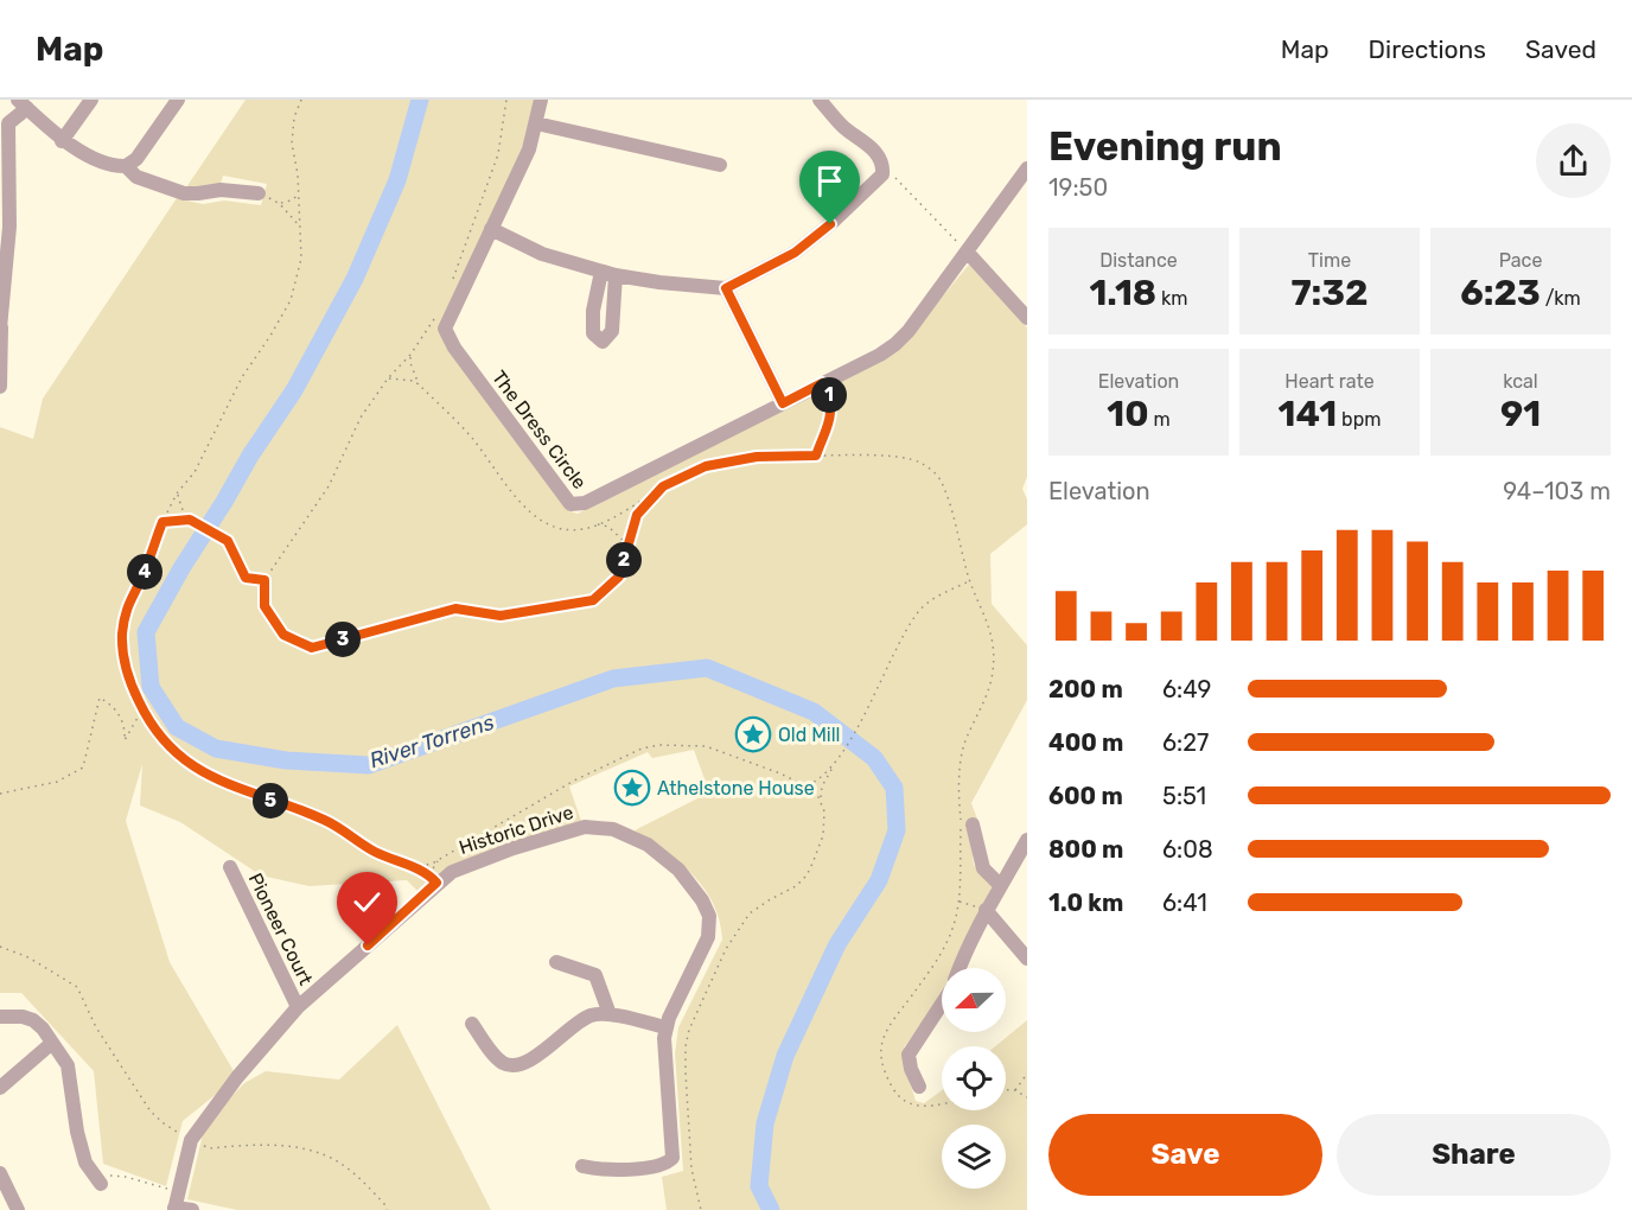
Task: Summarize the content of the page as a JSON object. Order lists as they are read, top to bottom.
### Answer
{
  "streets": {
    "street": ["The Dress Circle", "Historic Drive", "Pioneer Court"]
  },
  "crossings": [
    ["Historic Drive", "Pioneer Court"]
  ],
  "water": ["River Torrens"],
  "places": {
    "place": ["Old Mill", "Athelstone House"]
  },
  "north": "left",
  "page": {
    "header": "Map",
    "nav": ["Map", "Directions", "Saved"],
    "heading": ["Evening run", "19:50"],
    "stats": [
      ["Distance", "1.18 km"],
      ["Time", "7:32"],
      ["Pace", "6:23 /km"],
      ["Elevation", "10 m"],
      ["Heart rate", "141 bpm"],
      ["kcal", "91"]
    ],
    "pins": [
      "1",
      "2",
      "4",
      "3",
      "5"
    ],
    "chart": ["Elevation", "94–103 m"],
    "list": [
      {
        "name": "200 m",
        "note": "6:49"
      },
      {
        "name": "400 m",
        "note": "6:27"
      },
      {
        "name": "600 m",
        "note": "5:51"
      },
      {
        "name": "800 m",
        "note": "6:08"
      },
      {
        "name": "1.0 km",
        "note": "6:41"
      }
    ],
    "buttons": ["Save", "Share"]
  }
}
